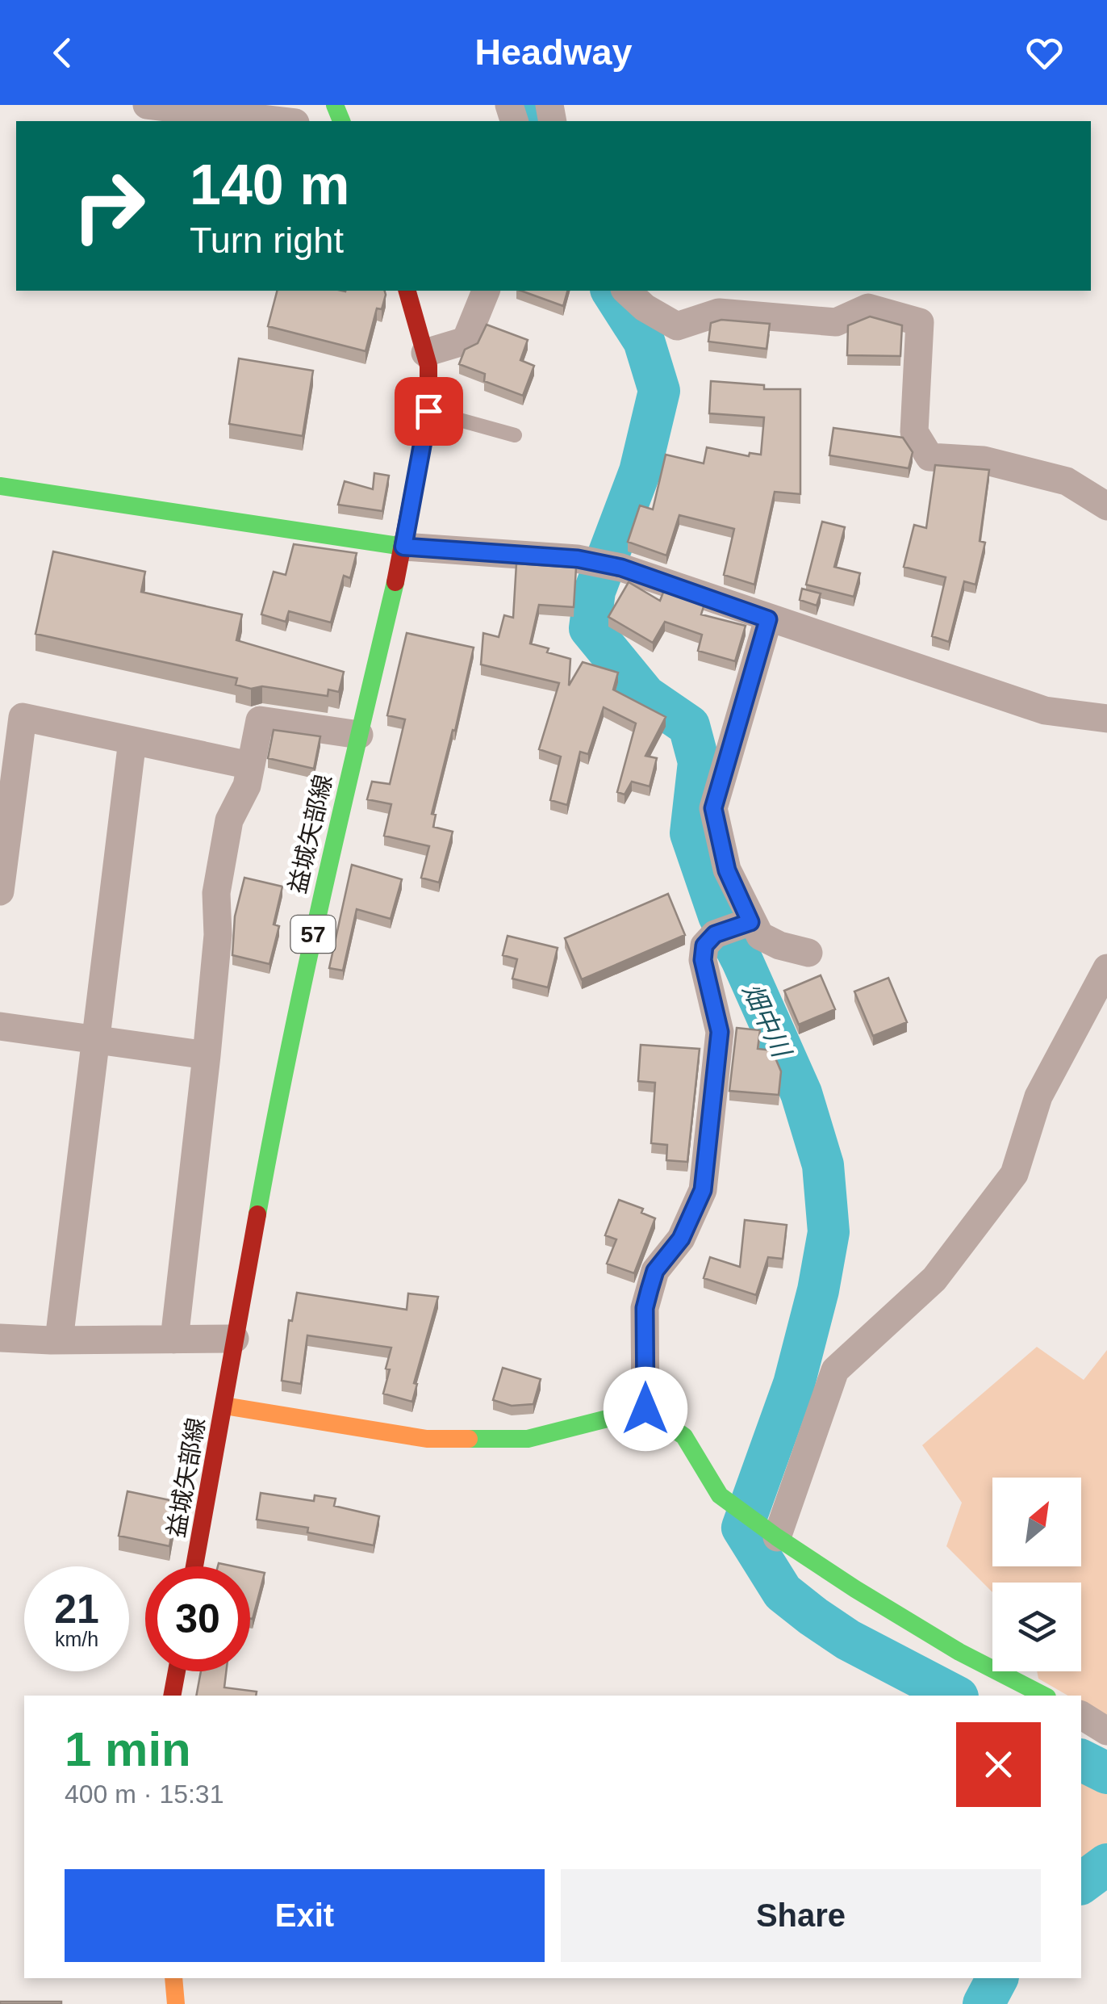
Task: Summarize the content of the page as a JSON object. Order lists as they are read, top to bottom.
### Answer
{
  "streets": {
    "main road": ["益城矢部線", "57"]
  },
  "water": ["畑中川"],
  "north": "top right",
  "page": {
    "header": "Headway",
    "turn": ["140 m", "Turn right"],
    "speed": "21 km/h",
    "limit": "30",
    "heading": ["1 min", "400 m · 15:31"],
    "buttons": ["Exit", "Share"]
  }
}
